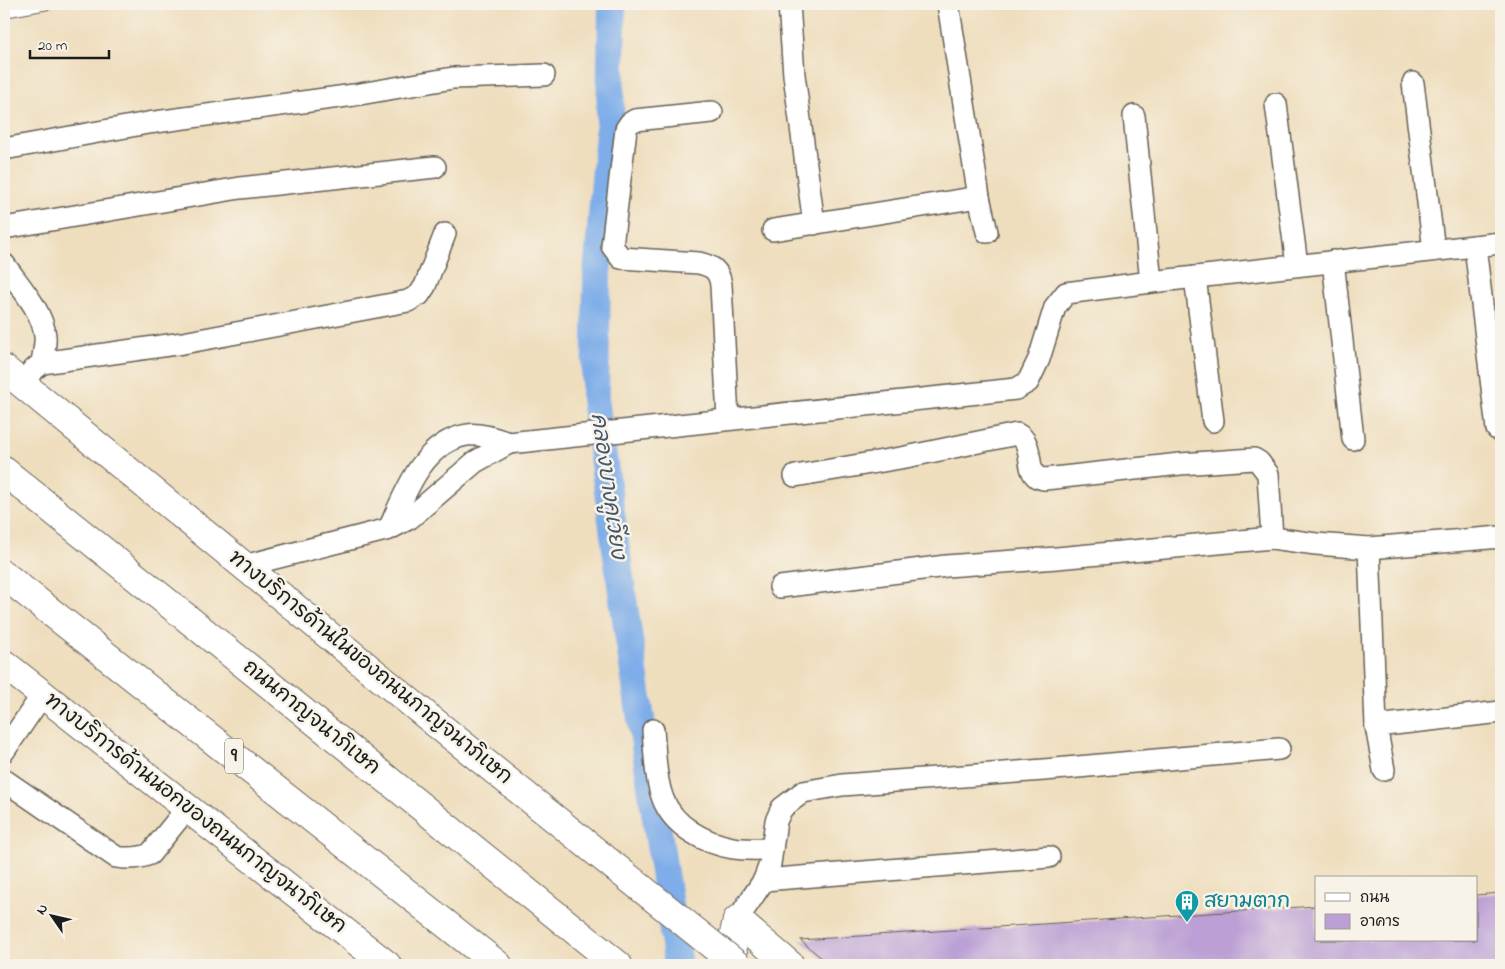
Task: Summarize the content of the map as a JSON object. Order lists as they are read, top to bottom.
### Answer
{
  "streets": {
    "main road": [
      "ทางบริการด้านในของถนนกาญจนาภิเษก",
      "ถนนกาญจนาภิเษก",
      "9",
      "ทางบริการด้านนอกของถนนกาญจนาภิเษก"
    ]
  },
  "water": ["คลองบางคูเวียง"],
  "places": {
    "building": ["สยามตาก"]
  },
  "legend": ["ถนน", "อาคาร"],
  "scale_bar": "20 m",
  "north": "top left"
}
